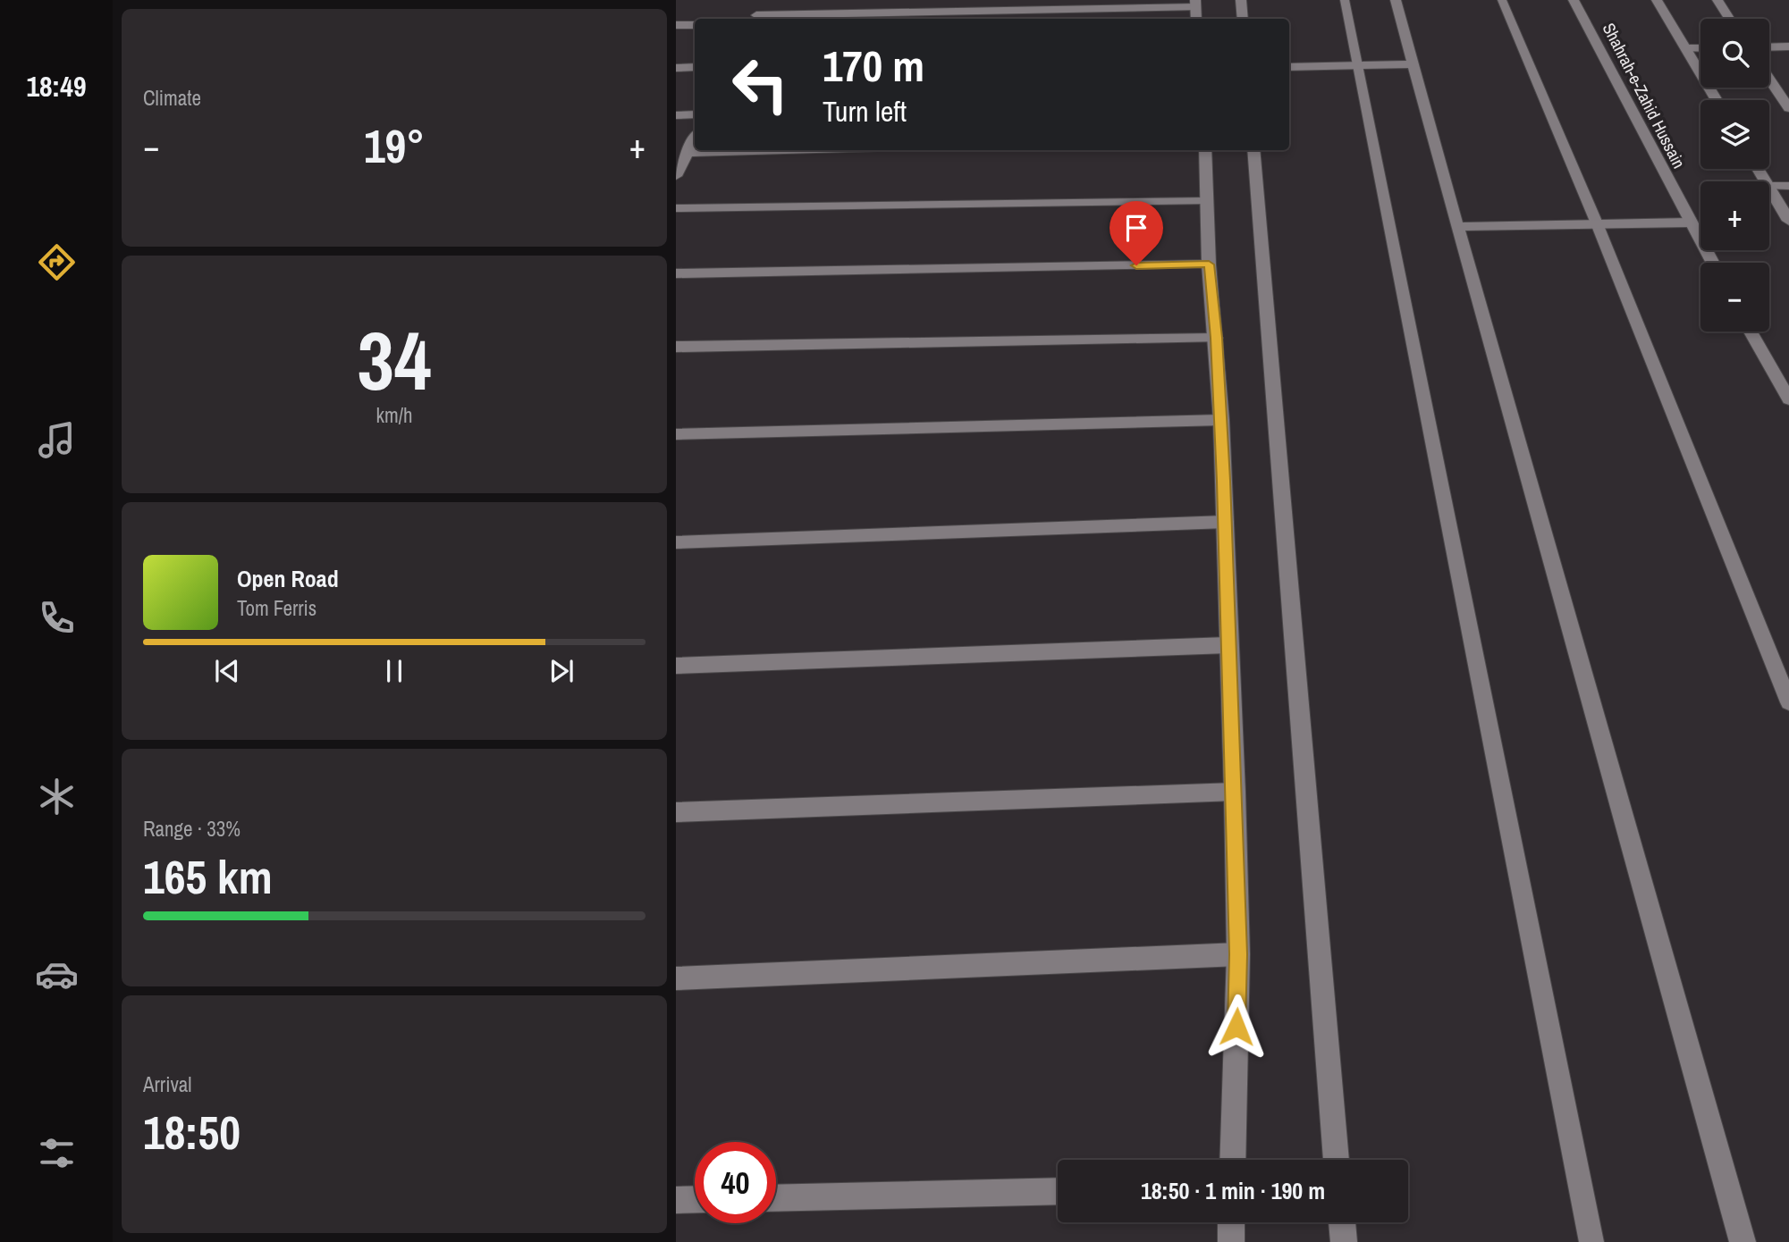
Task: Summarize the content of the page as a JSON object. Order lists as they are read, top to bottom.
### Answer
{
  "streets": {
    "street": ["Shahrah-e-Zahid Hussain"]
  },
  "page": {
    "tabs": "18:49",
    "tile": [
      "Climate",
      ["34", "km/h"],
      ["Range · 33%", "165 km"],
      ["Arrival", "18:50"]
    ],
    "map_buttons": ["+", "−"],
    "turn": ["170 m", "Turn left"],
    "heat": ["−", "19°", "+"],
    "song": ["Open Road", "Tom Ferris"],
    "limit": "40",
    "trip": "18:50 · 1 min · 190 m"
  }
}
